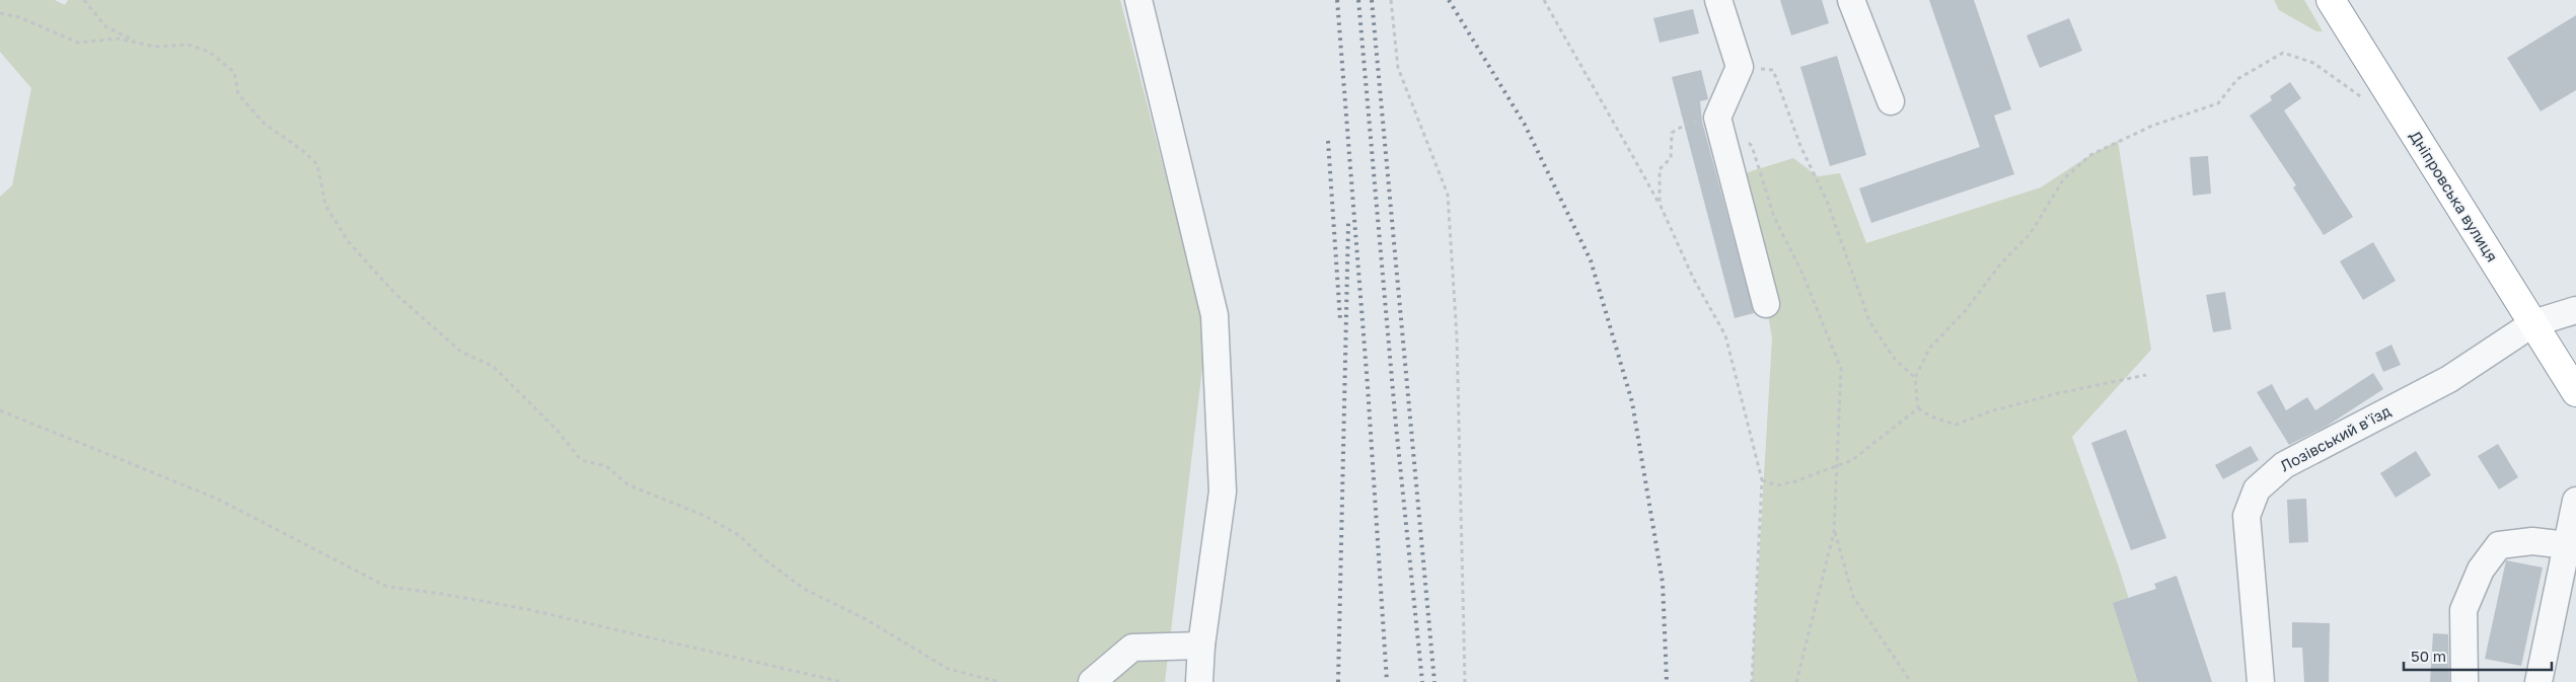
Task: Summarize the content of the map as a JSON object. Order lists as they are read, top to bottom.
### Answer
{
  "streets": {
    "highway": ["Дніпровська вулиця"],
    "street": ["Лозівський в'їзд"]
  },
  "crossings": [
    ["Дніпровська вулиця", "Лозівський в'їзд"]
  ],
  "scale_bar": "50 m"
}
